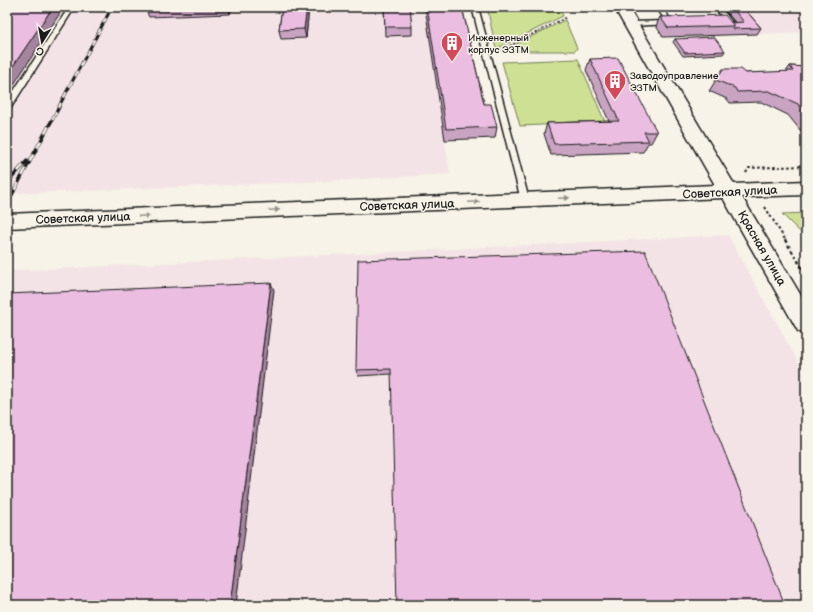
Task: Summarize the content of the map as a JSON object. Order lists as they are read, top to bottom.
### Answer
{
  "streets": {
    "main road": ["Советская улица", "Красная улица"]
  },
  "crossings": [
    ["Советская улица", "Красная улица"]
  ],
  "one_way": ["Советская улица"],
  "places": {
    "building": ["Инженерный корпус ЭЗТМ", "Заводоуправление ЭЗТМ"]
  },
  "north": "bottom"
}
